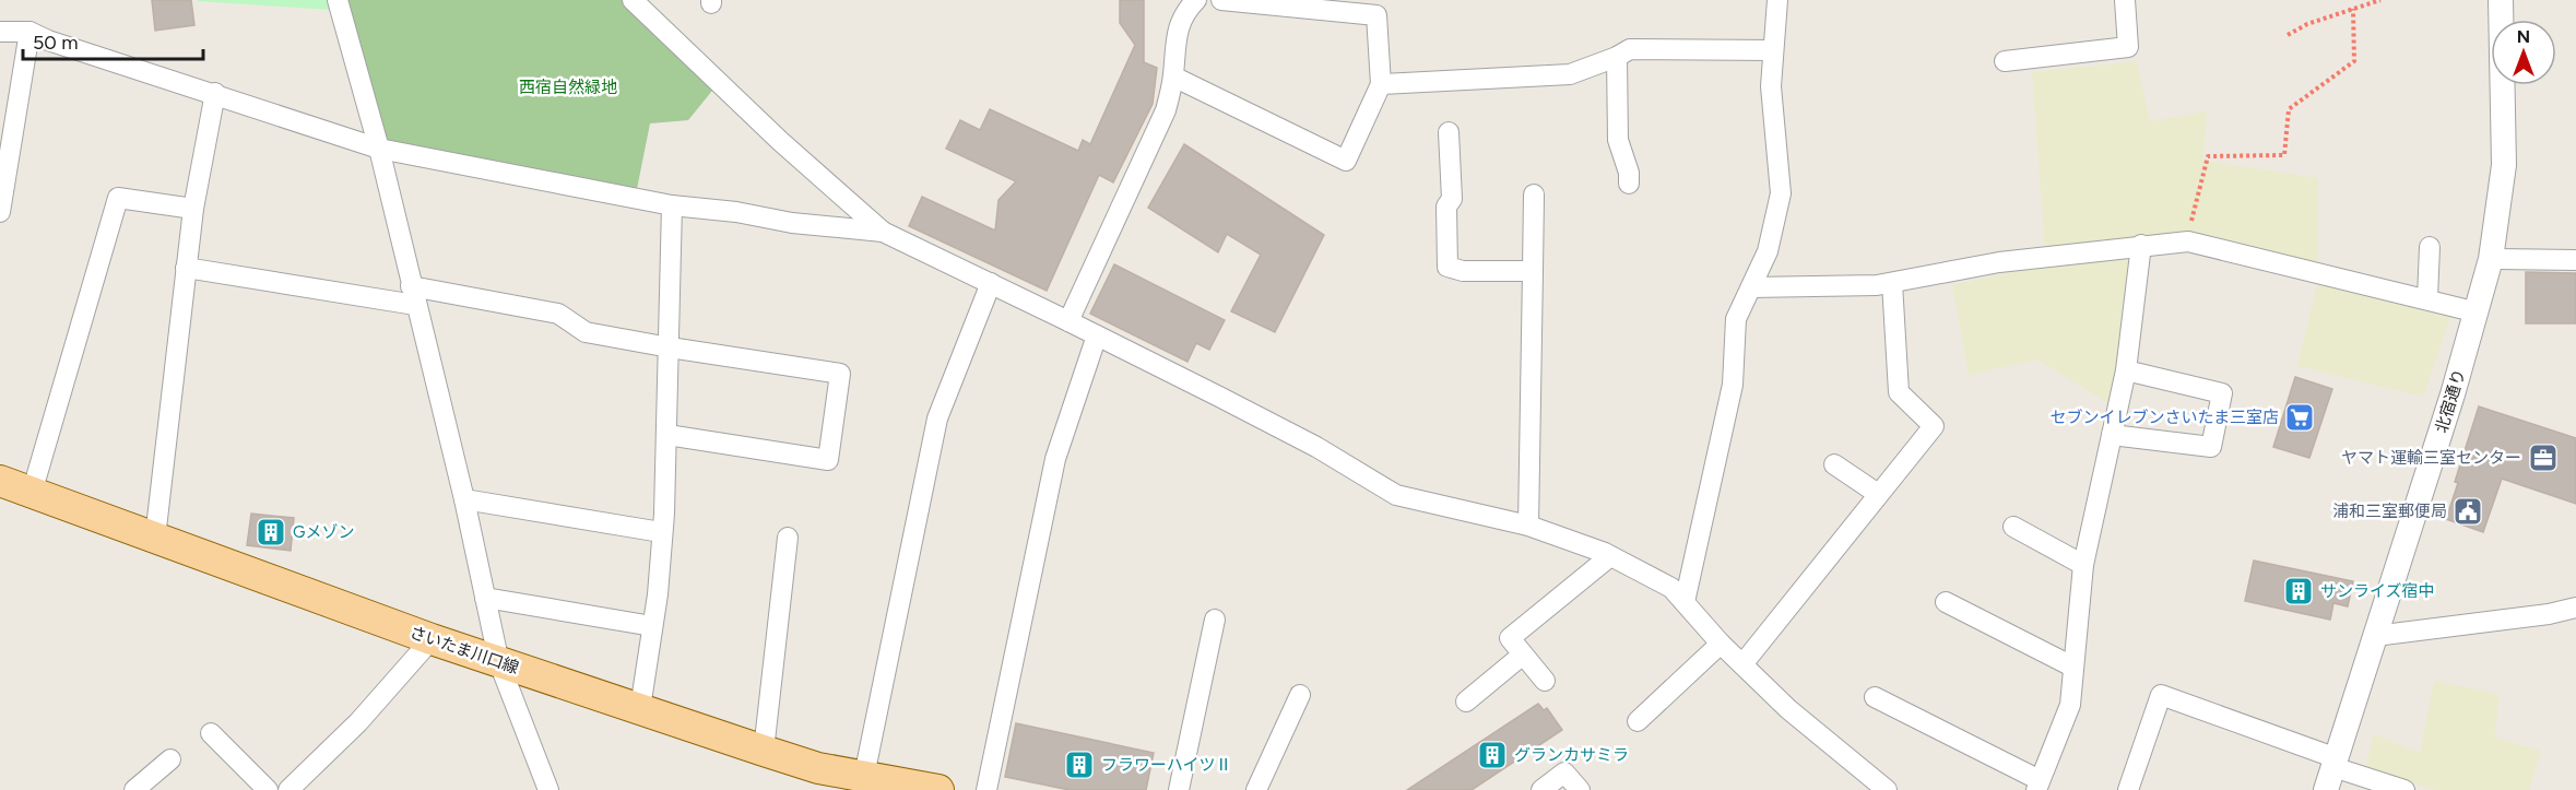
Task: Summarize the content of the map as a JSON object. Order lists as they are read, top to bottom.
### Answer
{
  "streets": {
    "main road": ["さいたま川口線"],
    "street": ["北宿通り"]
  },
  "parks": ["西宿自然緑地"],
  "places": {
    "supermarket": ["セブンイレブンさいたま三室店"],
    "office": ["ヤマト運輸三室センター"],
    "public building": ["浦和三室郵便局"],
    "building": [
      "Gメゾン",
      "サンライズ宿中",
      "グランカサミラ",
      "フラワーハイツⅡ"
    ]
  },
  "scale_bar": "50 m",
  "north": "top"
}
